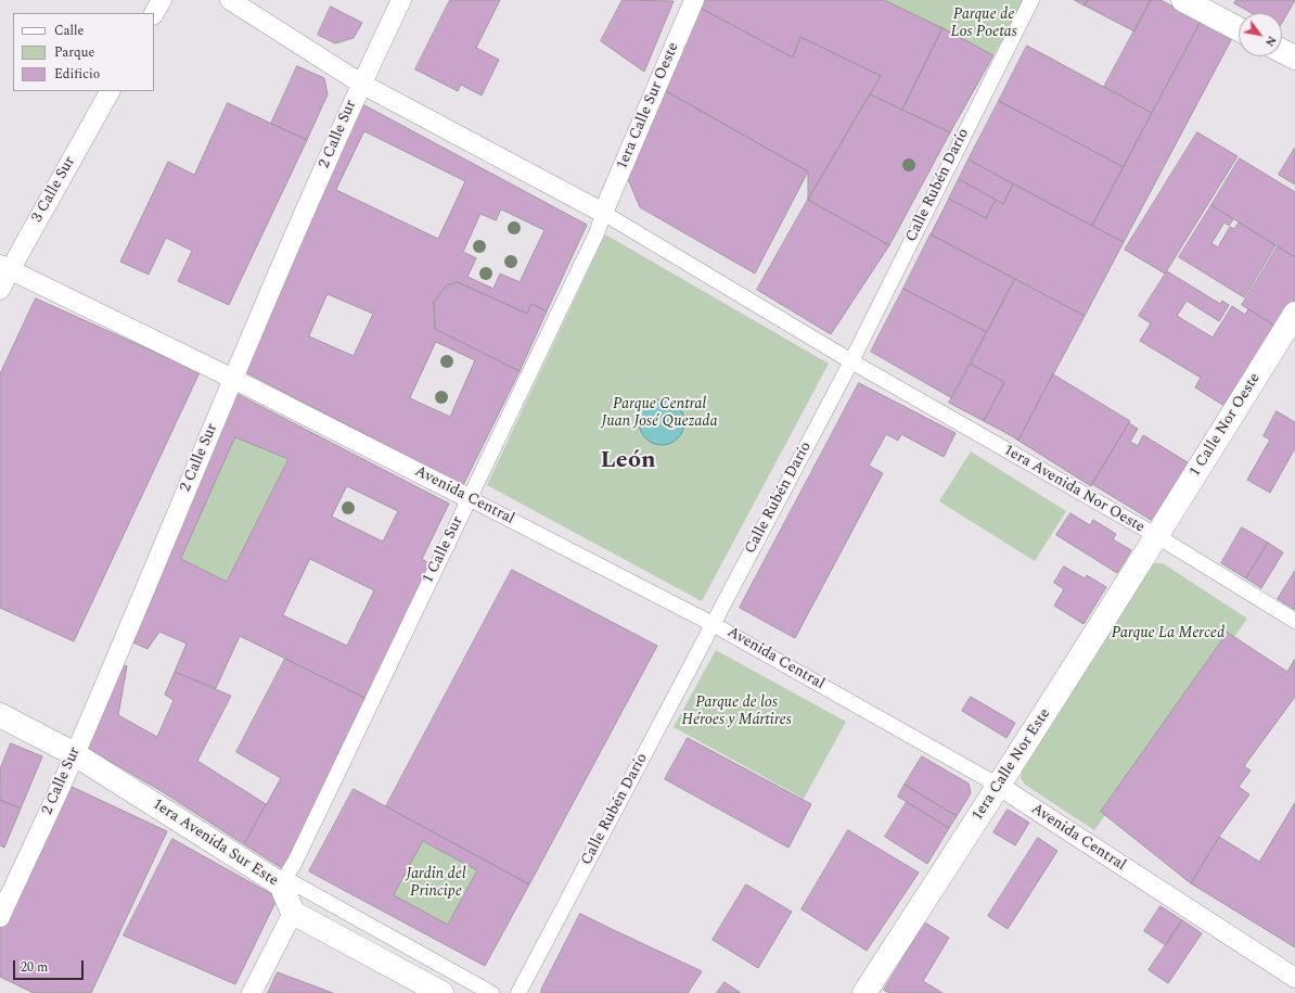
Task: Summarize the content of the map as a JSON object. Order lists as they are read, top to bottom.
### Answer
{
  "streets": {
    "street": [
      "1era Calle Sur Oeste",
      "2 Calle Sur",
      "Calle Rubén Darío",
      "3 Calle Sur",
      "1 Calle Nor Oeste",
      "1era Avenida Nor Oeste",
      "Avenida Central",
      "1 Calle Sur",
      "1era Calle Nor Este",
      "1era Avenida Sur Este"
    ]
  },
  "crossings": [
    ["1era Calle Sur Oeste", "1era Avenida Nor Oeste"],
    ["1era Calle Sur Oeste", "1 Calle Sur"],
    ["2 Calle Sur", "Avenida Central"],
    ["2 Calle Sur", "1era Avenida Sur Este"],
    ["Calle Rubén Darío", "1era Avenida Nor Oeste"],
    ["Calle Rubén Darío", "Avenida Central"],
    ["3 Calle Sur", "Avenida Central"],
    ["1 Calle Nor Oeste", "1era Avenida Nor Oeste"],
    ["1 Calle Nor Oeste", "1era Calle Nor Este"],
    ["1era Avenida Nor Oeste", "1 Calle Sur"],
    ["1era Avenida Nor Oeste", "1era Calle Nor Este"],
    ["Avenida Central", "1 Calle Sur"],
    ["Avenida Central", "1era Calle Nor Este"],
    ["1 Calle Sur", "1era Avenida Sur Este"]
  ],
  "districts": ["León"],
  "parks": [
    "Parque de Los Poetas",
    "Parque Central Juan José Quezada",
    "Parque La Merced",
    "Parque de los Héroes y Mártires",
    "Jardin del Principe"
  ],
  "legend": ["Calle", "Parque", "Edificio"],
  "scale_bar": "20 m",
  "north": "bottom right"
}
